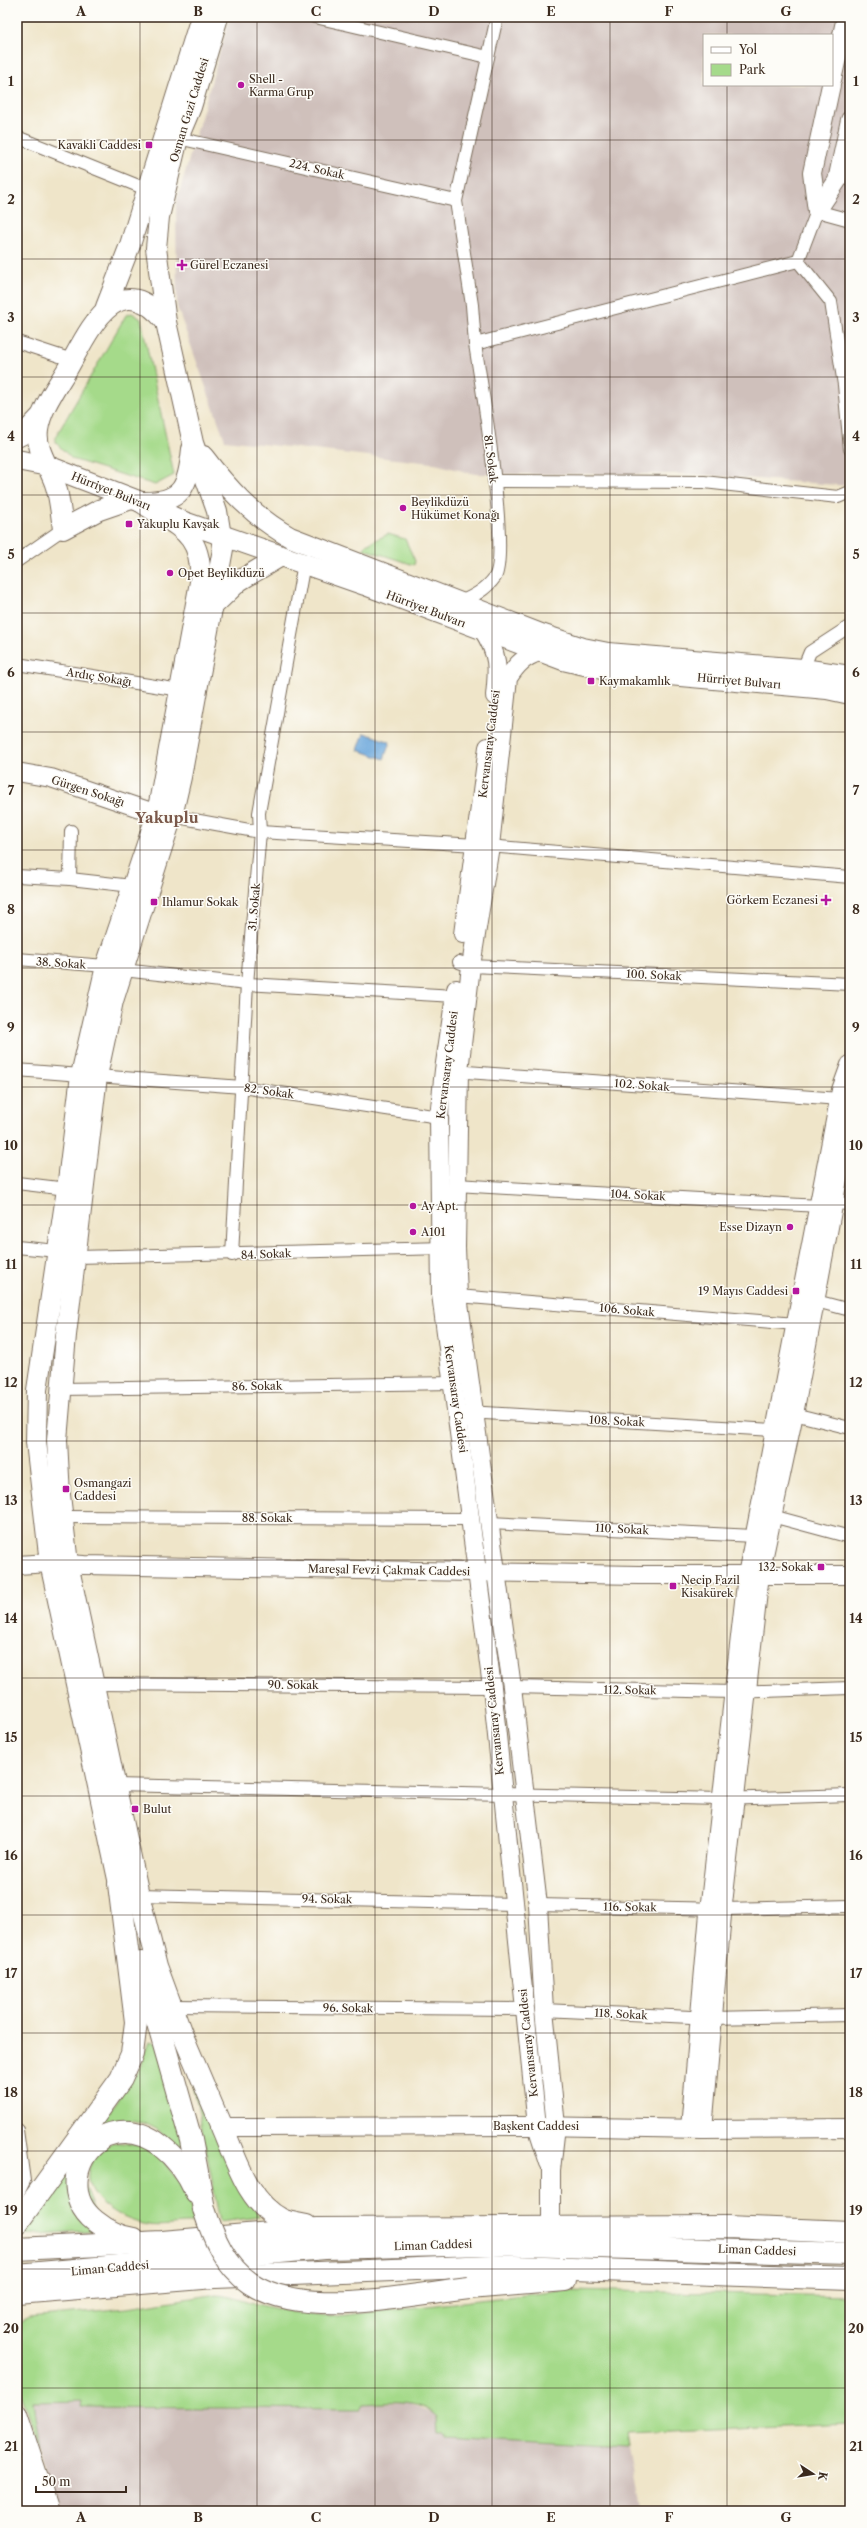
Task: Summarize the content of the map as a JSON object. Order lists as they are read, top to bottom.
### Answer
{
  "streets": {
    "highway": ["Liman Caddesi"],
    "main road": ["Osman Gazi Caddesi", "Hürriyet Bulvarı"],
    "street": [
      "224. Sokak",
      "81. Sokak",
      "Ardıç Sokağı",
      "Kervansaray Caddesi",
      "Gürgen Sokağı",
      "31. Sokak",
      "38. Sokak",
      "100. Sokak",
      "102. Sokak",
      "82. Sokak",
      "104. Sokak",
      "84. Sokak",
      "106. Sokak",
      "86. Sokak",
      "108. Sokak",
      "88. Sokak",
      "110. Sokak",
      "Mareşal Fevzi Çakmak Caddesi",
      "90. Sokak",
      "112. Sokak",
      "94. Sokak",
      "116. Sokak",
      "96. Sokak",
      "118. Sokak",
      "Başkent Caddesi"
    ]
  },
  "crossings": [
    ["Osman Gazi Caddesi", "224. Sokak"],
    ["Osman Gazi Caddesi", "Hürriyet Bulvarı"],
    ["224. Sokak", "81. Sokak"],
    ["81. Sokak", "Hürriyet Bulvarı"],
    ["Hürriyet Bulvarı", "Kervansaray Caddesi"],
    ["Hürriyet Bulvarı", "31. Sokak"],
    ["Kervansaray Caddesi", "38. Sokak"],
    ["Kervansaray Caddesi", "100. Sokak"],
    ["Kervansaray Caddesi", "102. Sokak"],
    ["Kervansaray Caddesi", "82. Sokak"],
    ["Kervansaray Caddesi", "104. Sokak"],
    ["Kervansaray Caddesi", "84. Sokak"],
    ["Kervansaray Caddesi", "106. Sokak"],
    ["Kervansaray Caddesi", "86. Sokak"],
    ["Kervansaray Caddesi", "108. Sokak"],
    ["Kervansaray Caddesi", "88. Sokak"],
    ["Kervansaray Caddesi", "110. Sokak"],
    ["Kervansaray Caddesi", "Mareşal Fevzi Çakmak Caddesi"],
    ["Kervansaray Caddesi", "90. Sokak"],
    ["Kervansaray Caddesi", "112. Sokak"],
    ["Kervansaray Caddesi", "94. Sokak"],
    ["Kervansaray Caddesi", "116. Sokak"],
    ["Kervansaray Caddesi", "96. Sokak"],
    ["Kervansaray Caddesi", "118. Sokak"],
    ["Kervansaray Caddesi", "Başkent Caddesi"],
    ["31. Sokak", "38. Sokak"],
    ["31. Sokak", "82. Sokak"],
    ["31. Sokak", "84. Sokak"]
  ],
  "districts": ["Yakuplu"],
  "places": {
    "other": [
      "Shell - Karma Grup",
      "Beylikdüzü Hükümet Konağı",
      "Opet Beylikdüzü",
      "Ay Apt.",
      "Esse Dizayn",
      "A101"
    ],
    "transit": [
      "Kavakli Caddesi",
      "Yakuplu Kavşak",
      "Kaymakamlık",
      "Ihlamur Sokak",
      "19 Mayıs Caddesi",
      "Osmangazi Caddesi",
      "132. Sokak",
      "Necip Fazil Kisakürek",
      "Bulut"
    ],
    "health": ["Gürel Eczanesi", "Görkem Eczanesi"]
  },
  "legend": ["Yol", "Park"],
  "scale_bar": "50 m",
  "north": "right",
  "grid": {
    "columns": [
      "A",
      "B",
      "C",
      "D",
      "E",
      "F",
      "G"
    ],
    "rows": [
      "1",
      "2",
      "3",
      "4",
      "5",
      "6",
      "7",
      "8",
      "9",
      "10",
      "11",
      "12",
      "13",
      "14",
      "15",
      "16",
      "17",
      "18",
      "19",
      "20",
      "21"
    ]
  }
}
